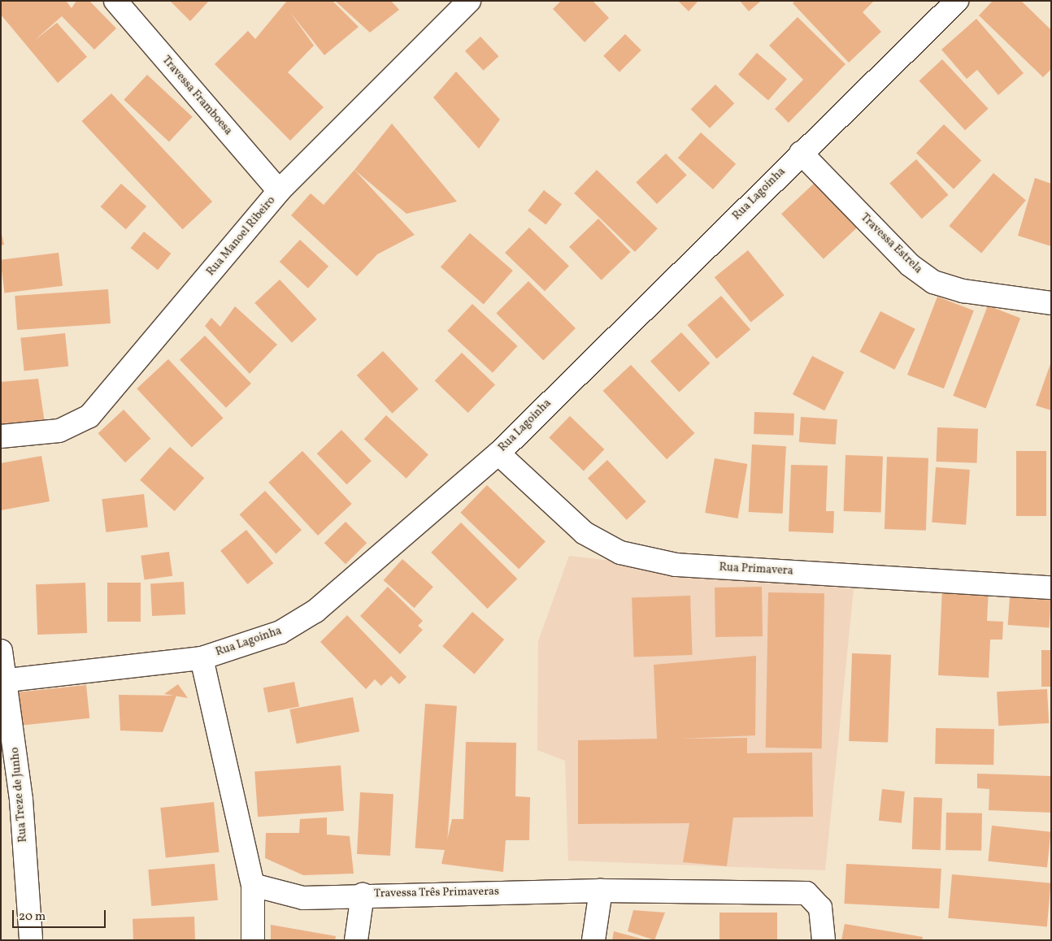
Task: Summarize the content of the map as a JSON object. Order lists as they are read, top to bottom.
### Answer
{
  "streets": {
    "street": [
      "Travessa Framboesa",
      "Rua Lagoinha",
      "Rua Manoel Ribeiro",
      "Travessa Estrela",
      "Rua Primavera",
      "Rua Treze de Junho",
      "Travessa Três Primaveras"
    ]
  },
  "crossings": [
    ["Travessa Framboesa", "Rua Manoel Ribeiro"],
    ["Rua Lagoinha", "Travessa Estrela"],
    ["Rua Lagoinha", "Rua Primavera"],
    ["Rua Lagoinha", "Rua Treze de Junho"]
  ],
  "scale_bar": "20 m"
}
